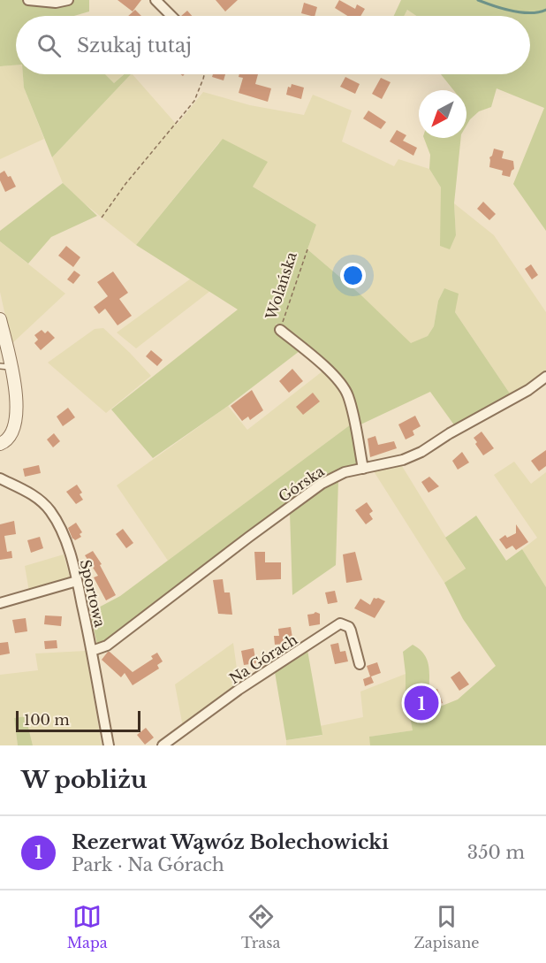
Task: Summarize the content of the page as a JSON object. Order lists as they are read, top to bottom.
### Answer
{
  "streets": {
    "street": ["Górska", "Sportowa", "Na Górach"],
    "path": ["Wolańska"]
  },
  "crossings": [
    ["Górska", "Sportowa"]
  ],
  "scale_bar": "100 m",
  "north": "bottom left",
  "page": {
    "search": "Szukaj tutaj",
    "pins": "1",
    "scale": "100 m",
    "heading": "W pobliżu",
    "list": [
      {
        "mark": "1",
        "name": "Rezerwat Wąwóz Bolechowicki",
        "note": "Park · Na Górach",
        "value": "350 m"
      }
    ],
    "nav": ["Mapa", "Trasa", "Zapisane"]
  }
}
